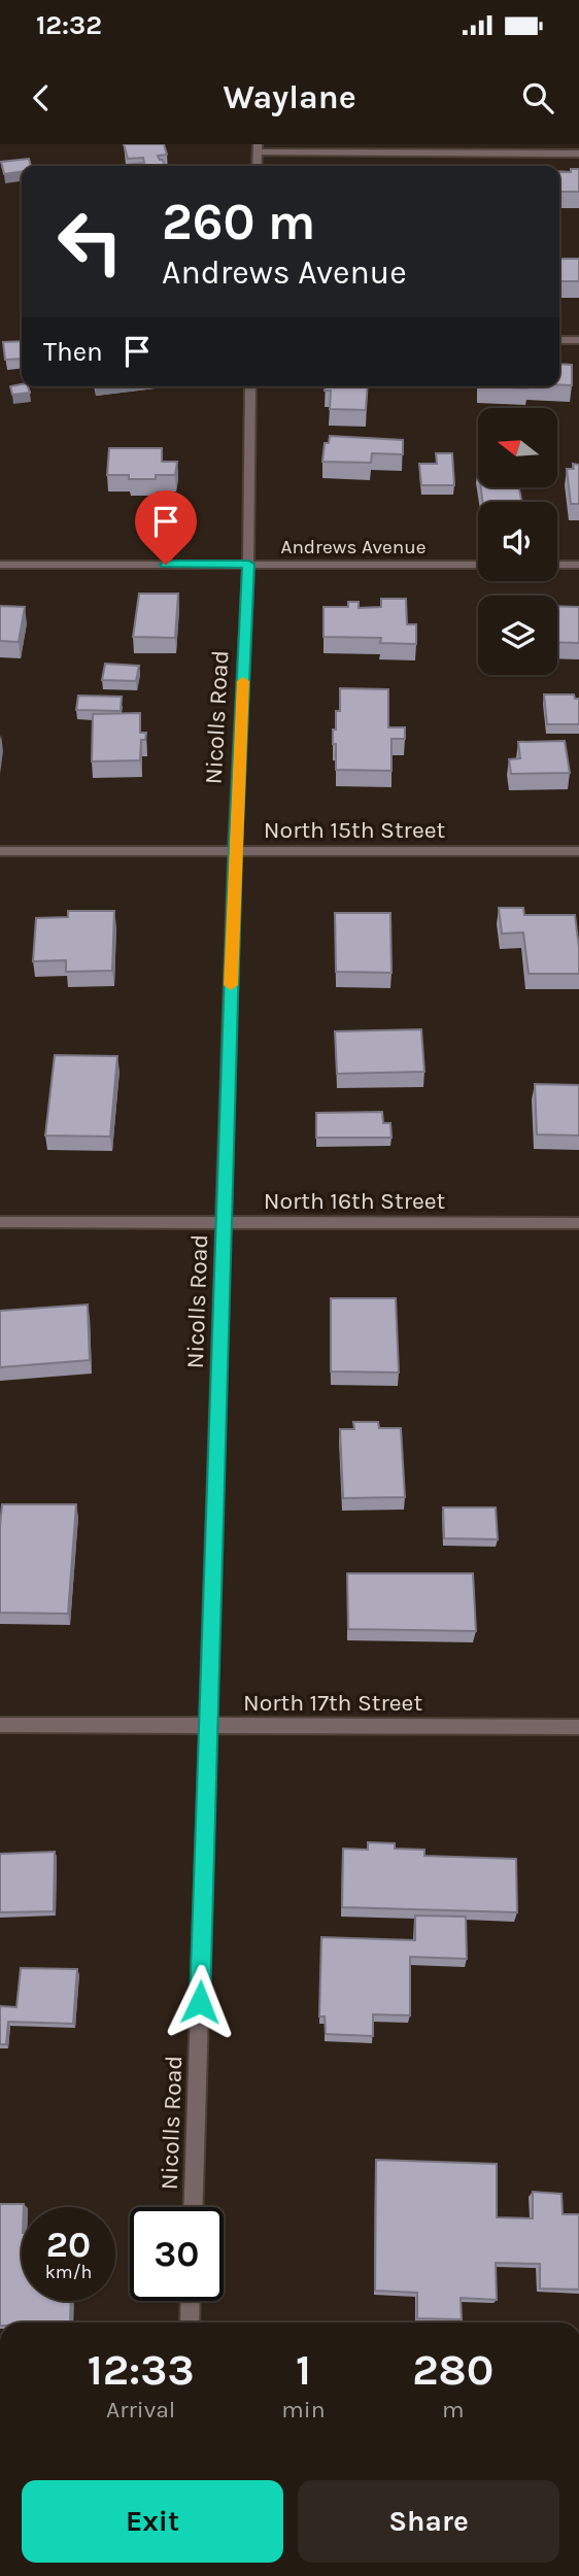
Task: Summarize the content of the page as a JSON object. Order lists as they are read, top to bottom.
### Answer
{
  "streets": {
    "street": [
      "Andrews Avenue",
      "Nicolls Road",
      "North 15th Street",
      "North 16th Street",
      "North 17th Street"
    ]
  },
  "crossings": [
    ["Andrews Avenue", "Nicolls Road"],
    ["Nicolls Road", "North 15th Street"],
    ["Nicolls Road", "North 16th Street"],
    ["Nicolls Road", "North 17th Street"]
  ],
  "north": "left",
  "page": {
    "status": "12:32",
    "header": "Waylane",
    "turn": ["260 m", "Andrews Avenue"],
    "then": "Then",
    "speed": "20 km/h",
    "limit": "30",
    "eta": [
      "12:33",
      "Arrival",
      "1",
      "min",
      "280",
      "m"
    ],
    "buttons": ["Exit", "Share"]
  }
}
